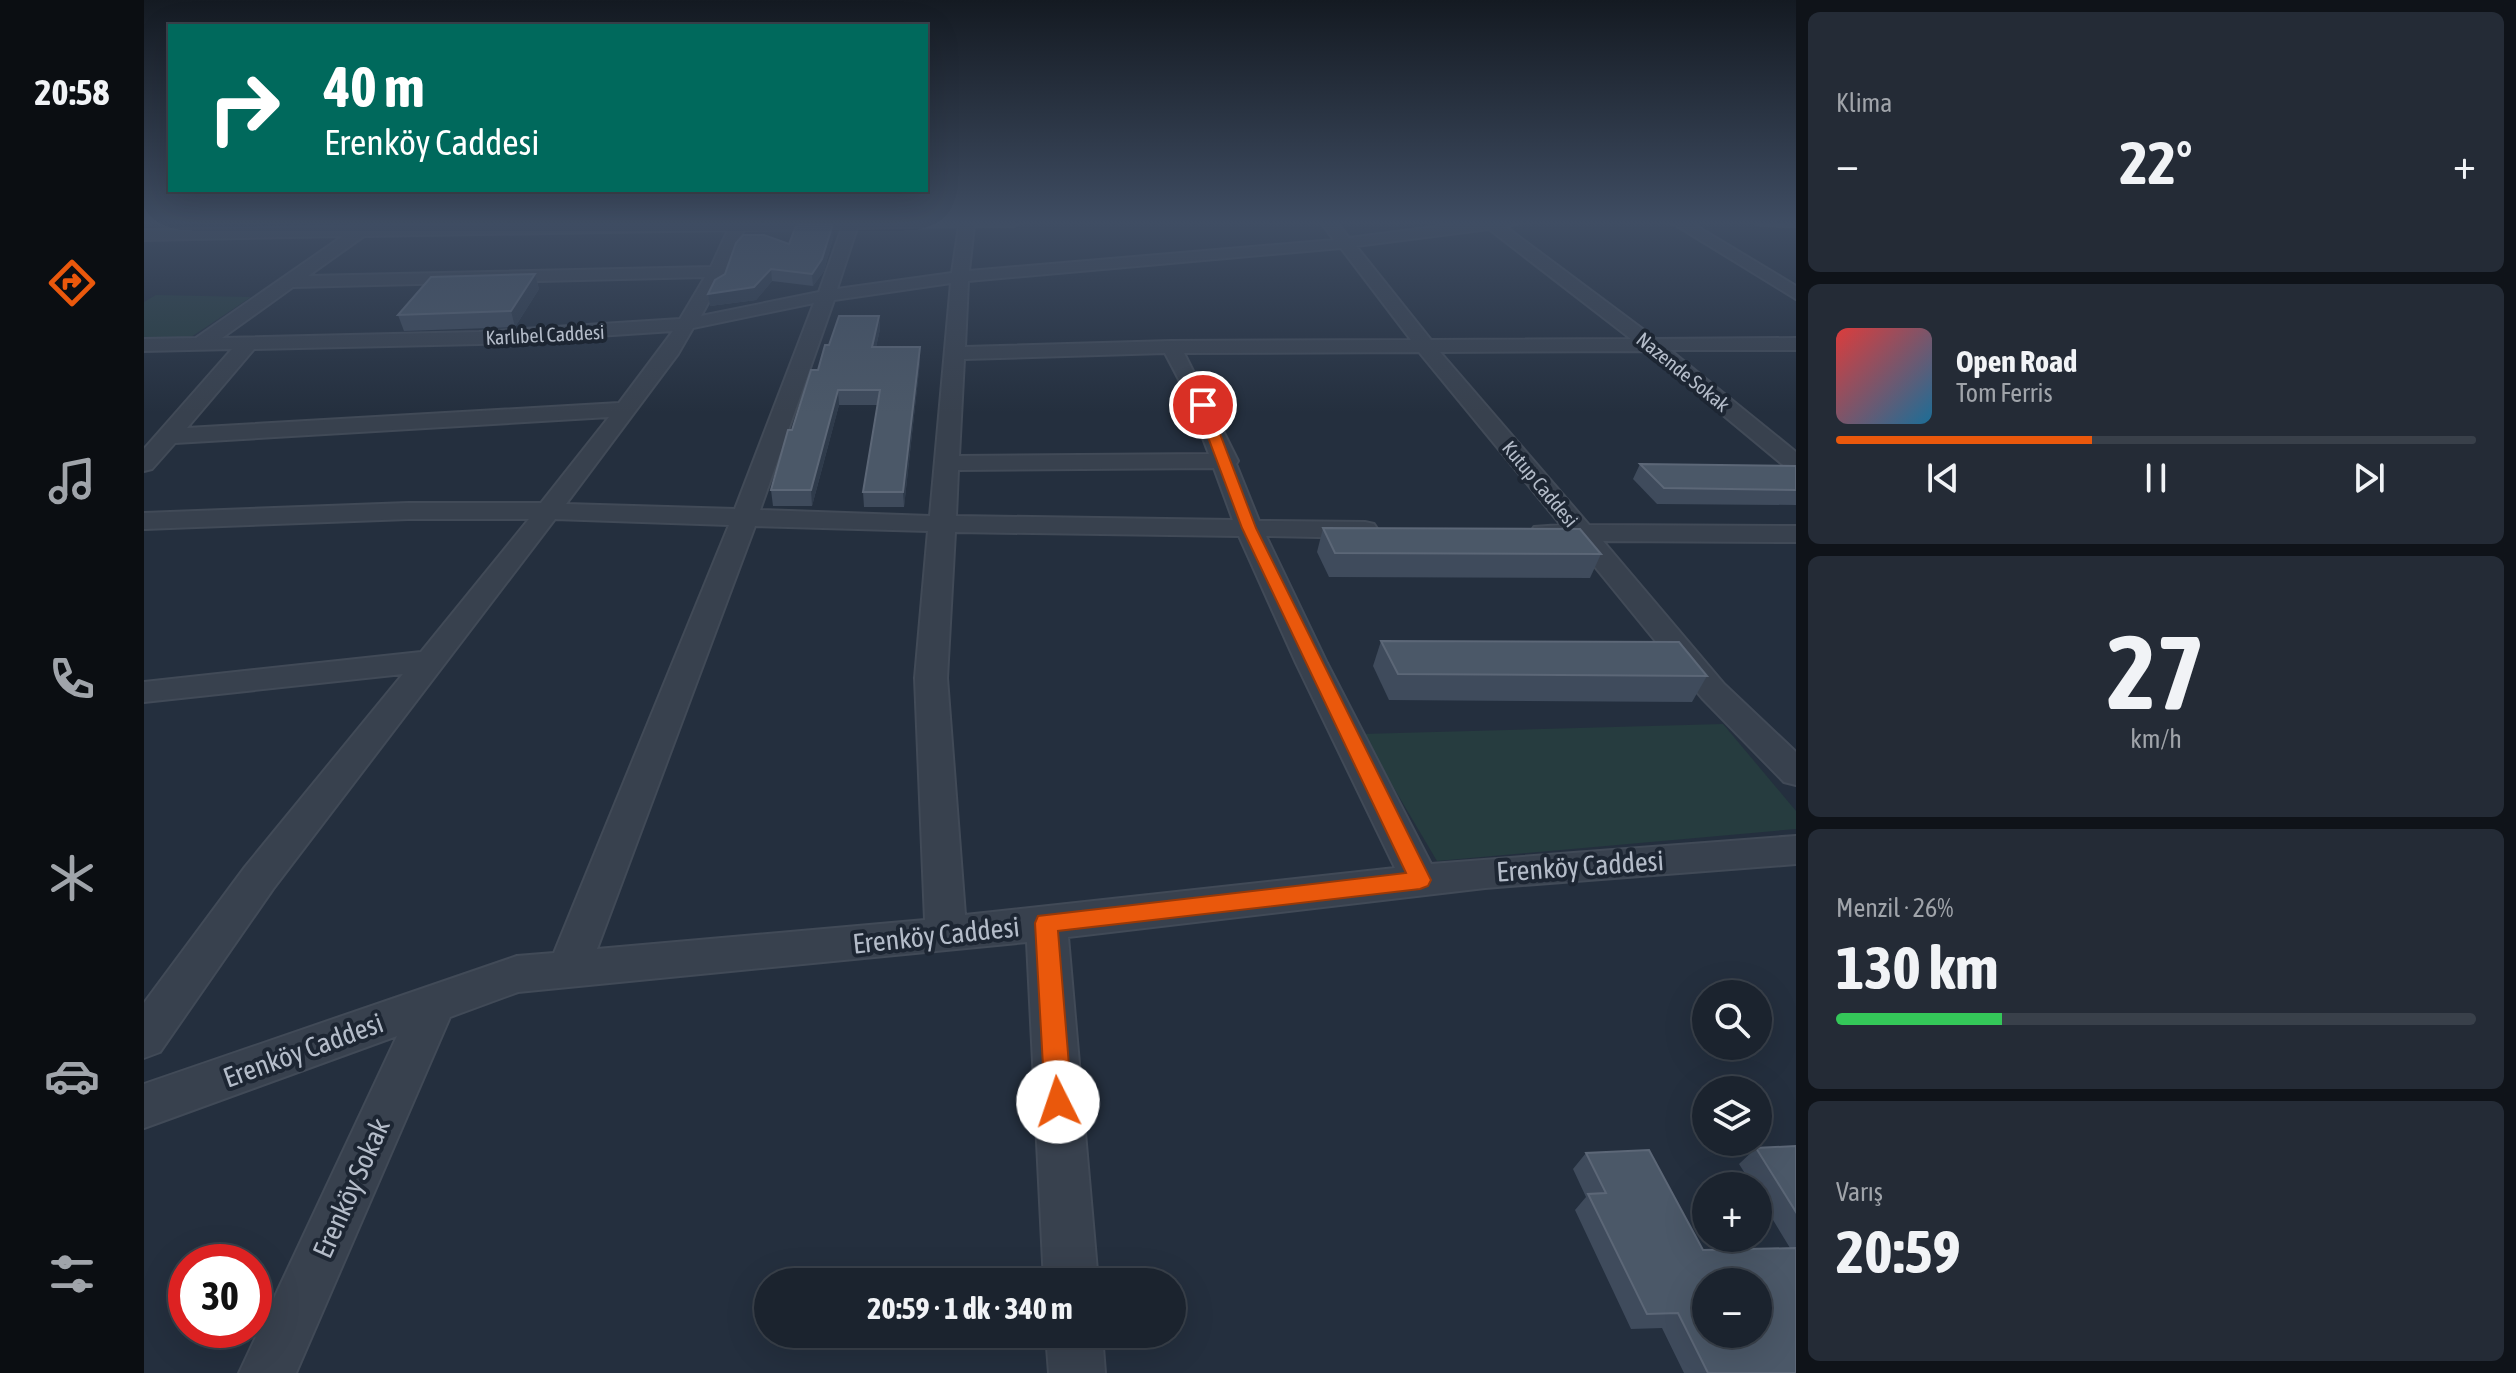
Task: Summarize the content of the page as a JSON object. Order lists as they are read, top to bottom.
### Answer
{
  "streets": {
    "street": [
      "Karlıbel Caddesi",
      "Nazende Sokak",
      "Kutup Caddesi",
      "Erenköy Caddesi",
      "Erenköy Sokak"
    ]
  },
  "crossings": [
    ["Erenköy Caddesi", "Erenköy Sokak"]
  ],
  "page": {
    "tabs": "20:58",
    "tile": [
      "Klima",
      ["27", "km/h"],
      ["Menzil · 26%", "130 km"],
      ["Varış", "20:59"]
    ],
    "turn": ["40 m", "Erenköy Caddesi"],
    "heat": ["−", "22°", "+"],
    "song": ["Open Road", "Tom Ferris"],
    "map_buttons": ["+", "−"],
    "limit": "30",
    "trip": "20:59 · 1 dk · 340 m"
  }
}
